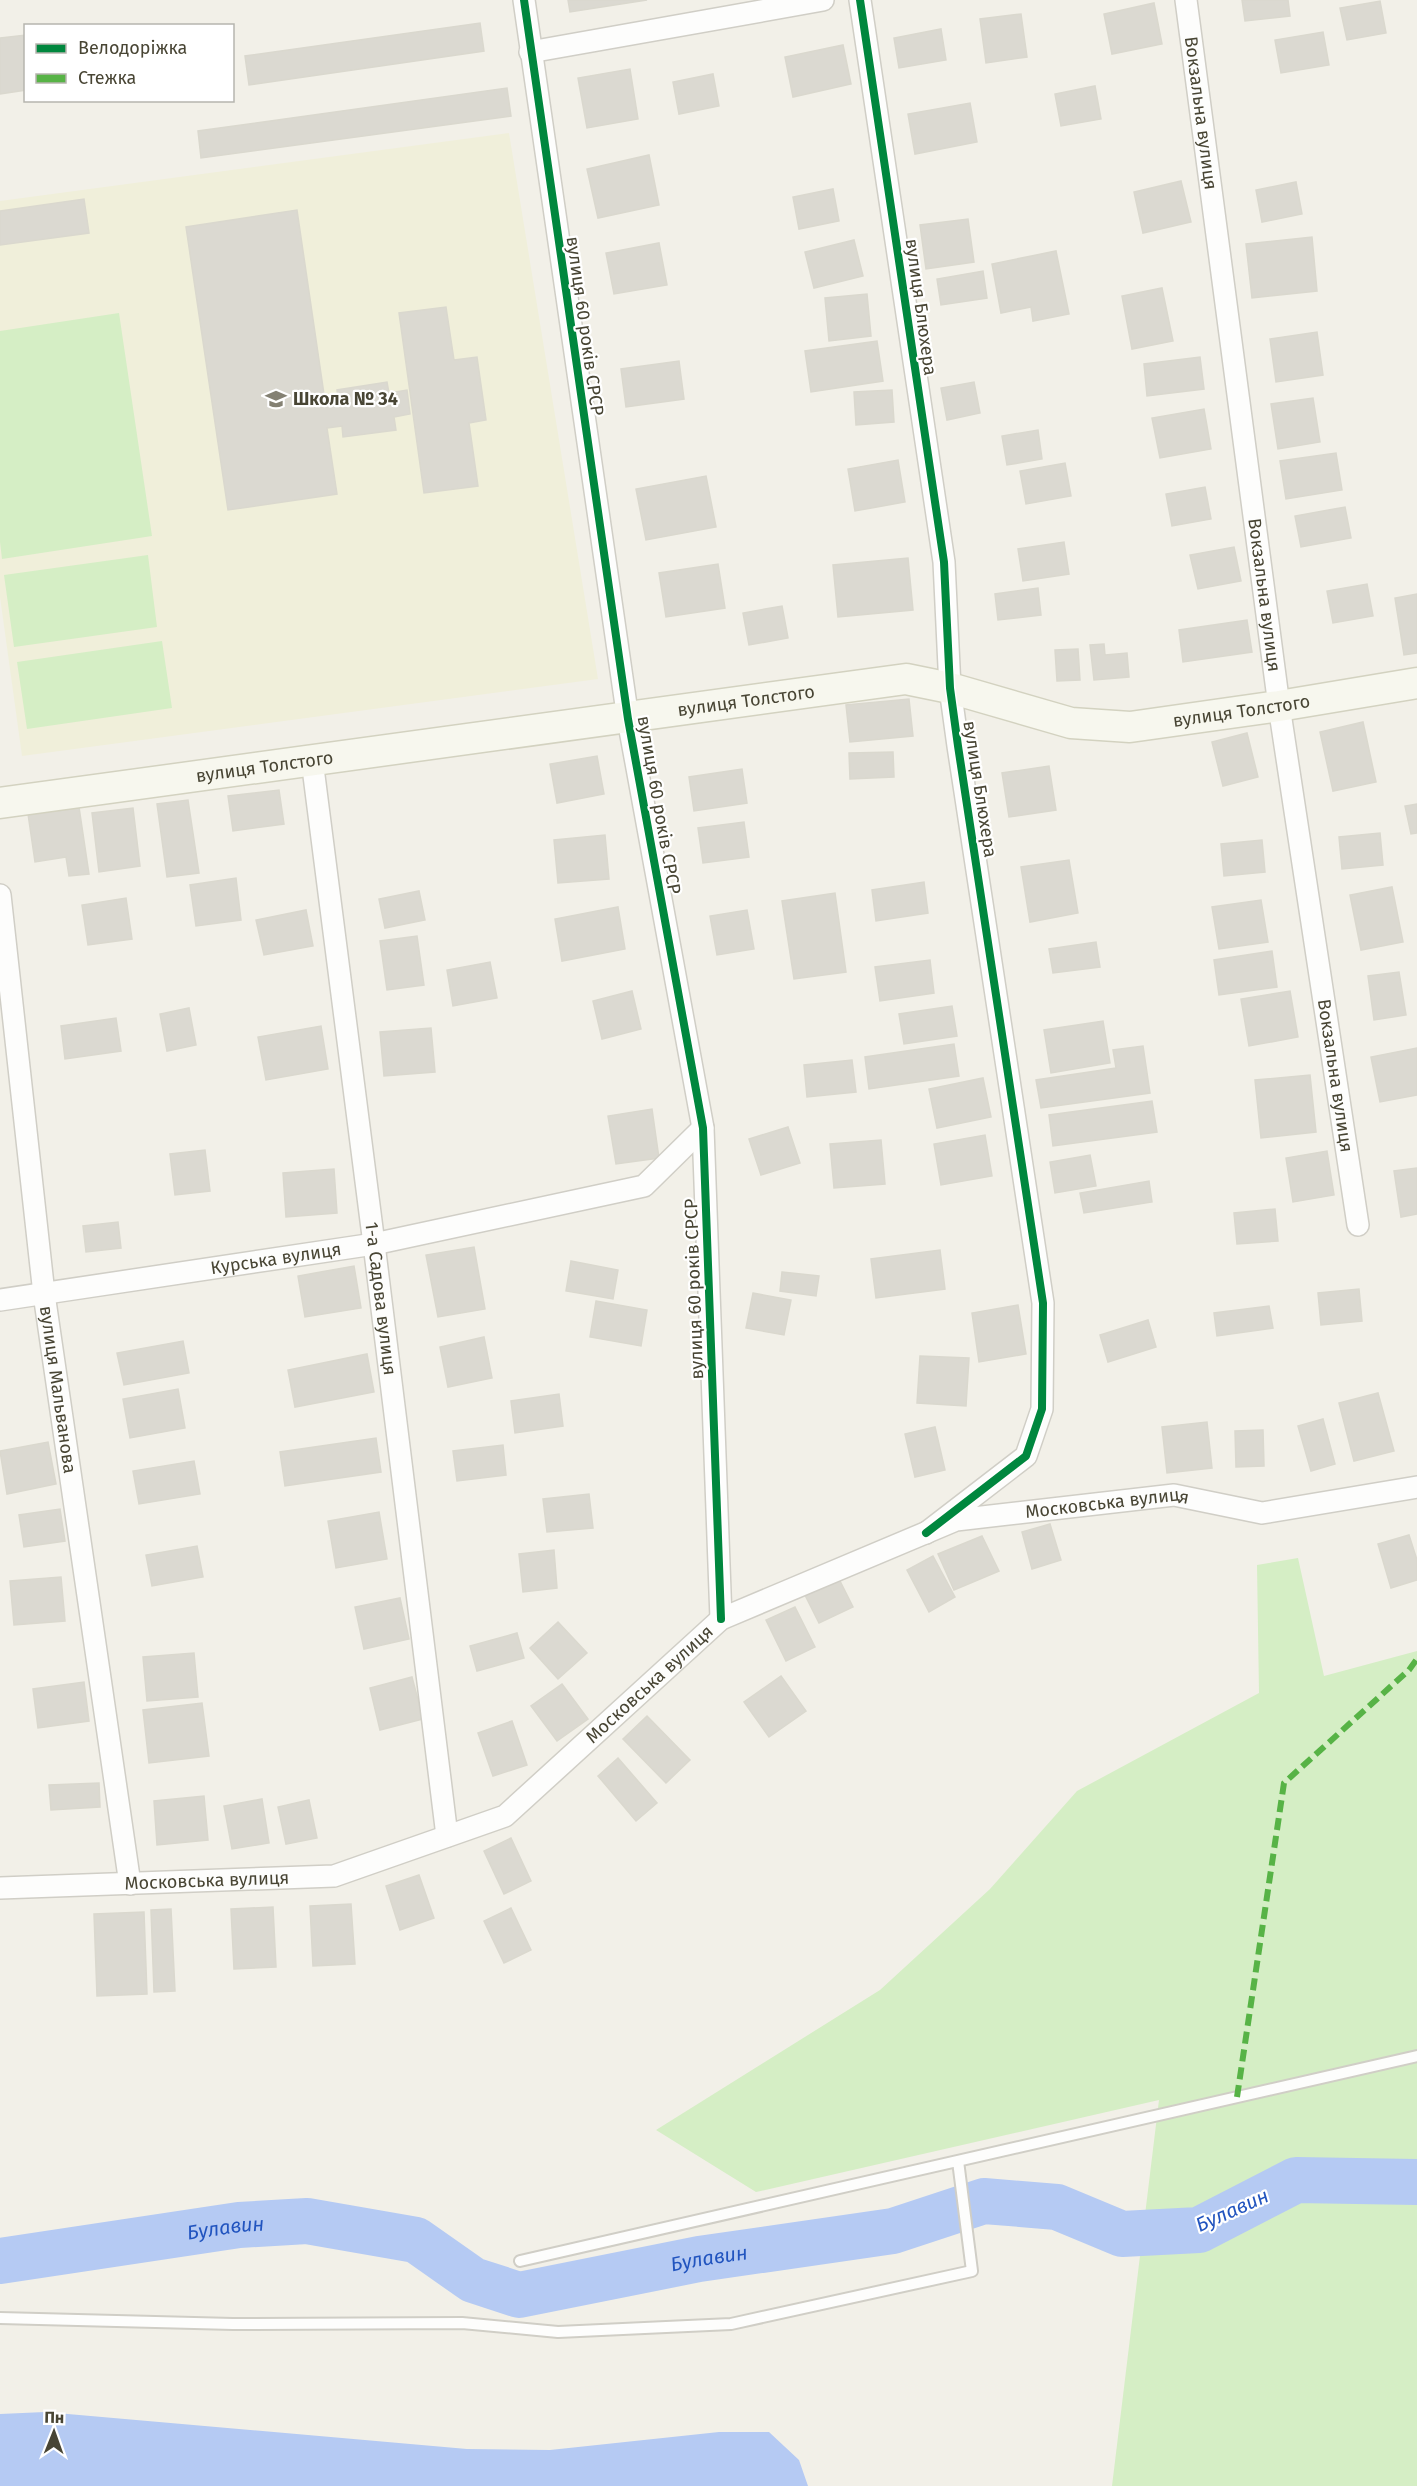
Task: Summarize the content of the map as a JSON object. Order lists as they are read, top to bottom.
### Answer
{
  "streets": {
    "street": [
      "Вокзальна вулиця",
      "вулиця Блюхера",
      "вулиця 60 років СРСР",
      "вулиця Толстого",
      "Курська вулиця",
      "1-а Садова вулиця",
      "вулиця Мальванова",
      "Московська вулиця"
    ]
  },
  "crossings": [
    ["Вокзальна вулиця", "вулиця Толстого"],
    ["вулиця Блюхера", "вулиця Толстого"],
    ["вулиця Блюхера", "Московська вулиця"],
    ["вулиця 60 років СРСР", "вулиця Толстого"],
    ["вулиця 60 років СРСР", "Курська вулиця"],
    ["вулиця 60 років СРСР", "Московська вулиця"],
    ["вулиця Толстого", "1-а Садова вулиця"],
    ["Курська вулиця", "1-а Садова вулиця"],
    ["Курська вулиця", "вулиця Мальванова"],
    ["1-а Садова вулиця", "Московська вулиця"],
    ["вулиця Мальванова", "Московська вулиця"]
  ],
  "water": ["Булавин"],
  "places": {
    "school or university": ["Школа № 34"]
  },
  "legend": ["Велодоріжка", "Стежка"],
  "north": "top"
}
